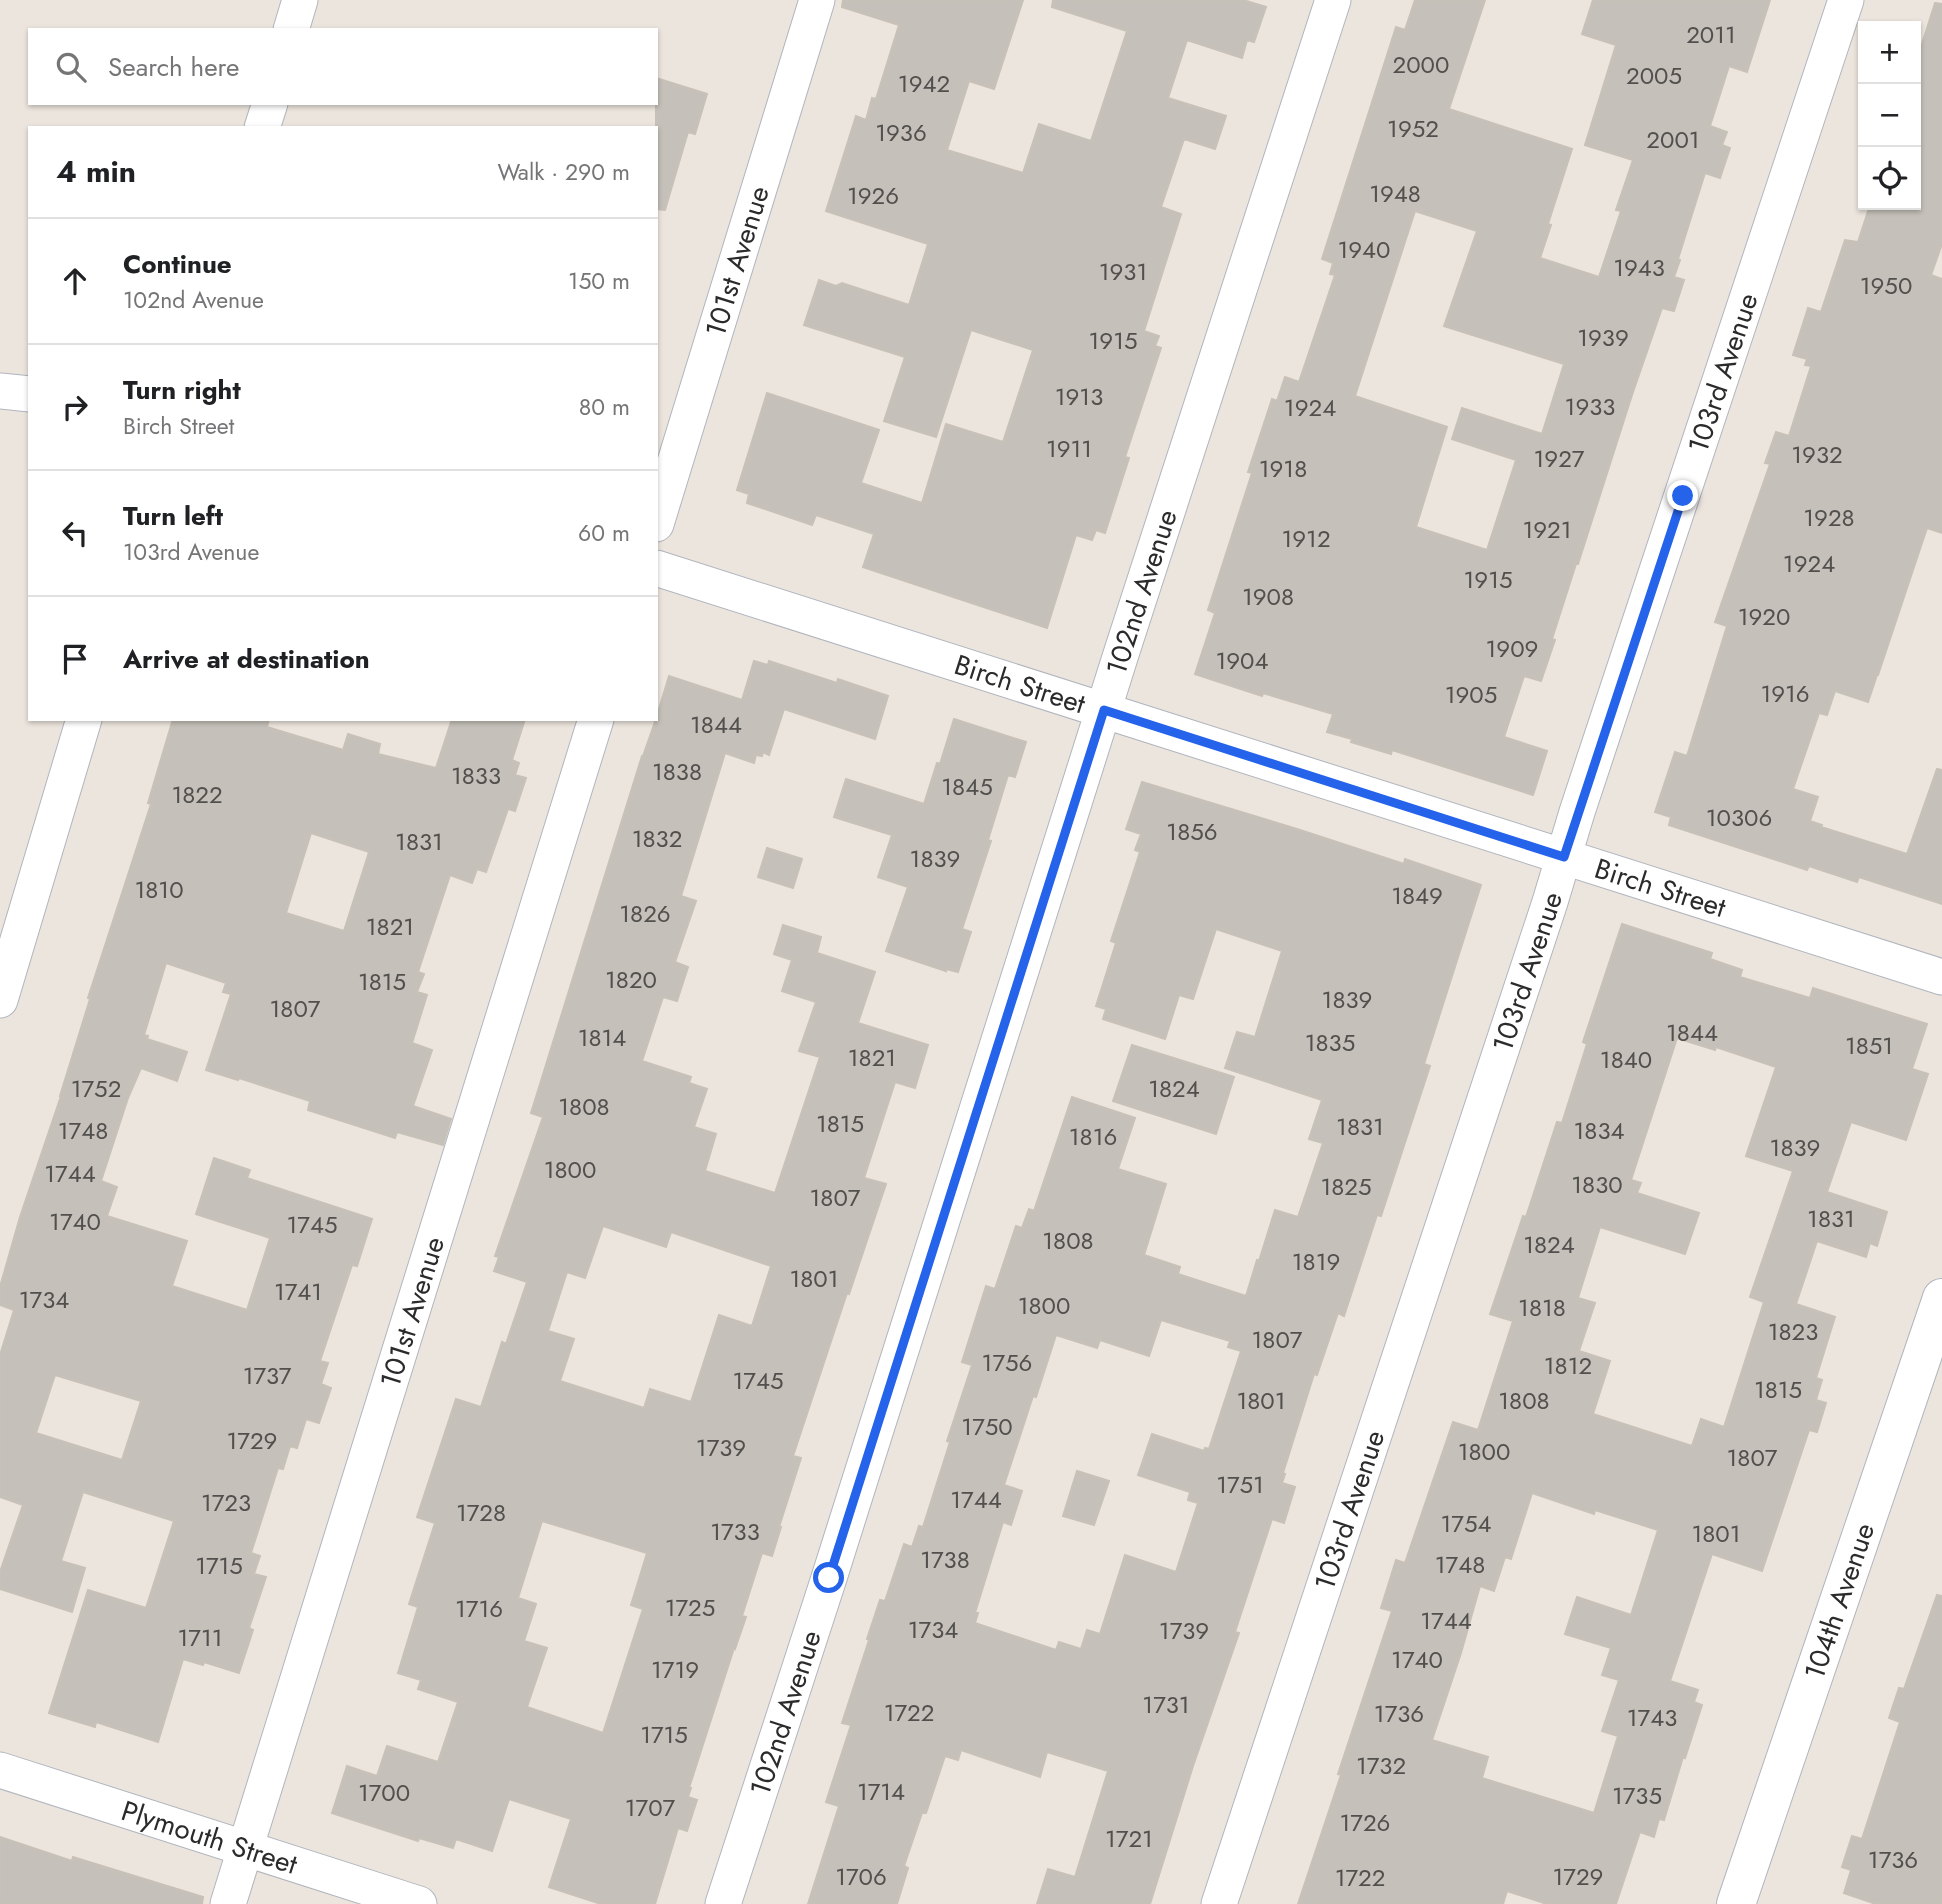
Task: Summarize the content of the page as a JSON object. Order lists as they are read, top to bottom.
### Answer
{
  "streets": {
    "street": [
      "101st Avenue",
      "103rd Avenue",
      "102nd Avenue",
      "Birch Street",
      "104th Avenue",
      "Plymouth Street"
    ]
  },
  "crossings": [
    ["101st Avenue", "Plymouth Street"],
    ["103rd Avenue", "Birch Street"],
    ["102nd Avenue", "Birch Street"]
  ],
  "house_numbers": [
    "2011",
    "2000",
    "2005",
    "1942",
    "1952",
    "1936",
    "2001",
    "1948",
    "1926",
    "1940",
    "1943",
    "1931",
    "1950",
    "1939",
    "1915",
    "1913",
    "1933",
    "1924",
    "1911",
    "1932",
    "1927",
    "1918",
    "1928",
    "1921",
    "1912",
    "1924",
    "1915",
    "1908",
    "1920",
    "1909",
    "1904",
    "1916",
    "1905",
    "1844",
    "1838",
    "1833",
    "1845",
    "1822",
    "10306",
    "1856",
    "1832",
    "1831",
    "1839",
    "1810",
    "1849",
    "1826",
    "1821",
    "1820",
    "1815",
    "1839",
    "1807",
    "1844",
    "1814",
    "1835",
    "1851",
    "1821",
    "1840",
    "1752",
    "1824",
    "1808",
    "1815",
    "1831",
    "1748",
    "1834",
    "1816",
    "1839",
    "1800",
    "1744",
    "1830",
    "1825",
    "1807",
    "1831",
    "1740",
    "1745",
    "1808",
    "1824",
    "1819",
    "1801",
    "1741",
    "1734",
    "1800",
    "1818",
    "1823",
    "1807",
    "1756",
    "1812",
    "1737",
    "1745",
    "1815",
    "1801",
    "1808",
    "1750",
    "1729",
    "1739",
    "1800",
    "1807",
    "1751",
    "1744",
    "1723",
    "1728",
    "1754",
    "1733",
    "1801",
    "1738",
    "1748",
    "1715",
    "1725",
    "1716",
    "1744",
    "1734",
    "1739",
    "1711",
    "1740",
    "1719",
    "1731",
    "1722",
    "1736",
    "1743",
    "1715",
    "1732",
    "1714",
    "1700",
    "1735",
    "1707",
    "1726",
    "1721",
    "1736",
    "1706",
    "1729",
    "1722"
  ],
  "page": {
    "map_buttons": ["+", "−"],
    "search": "Search here",
    "heading": ["4 min", "Walk · 290 m"],
    "list": [
      ["Continue", "102nd Avenue", "150 m"],
      ["Turn right", "Birch Street", "80 m"],
      ["Turn left", "103rd Avenue", "60 m"],
      "Arrive at destination"
    ]
  }
}
